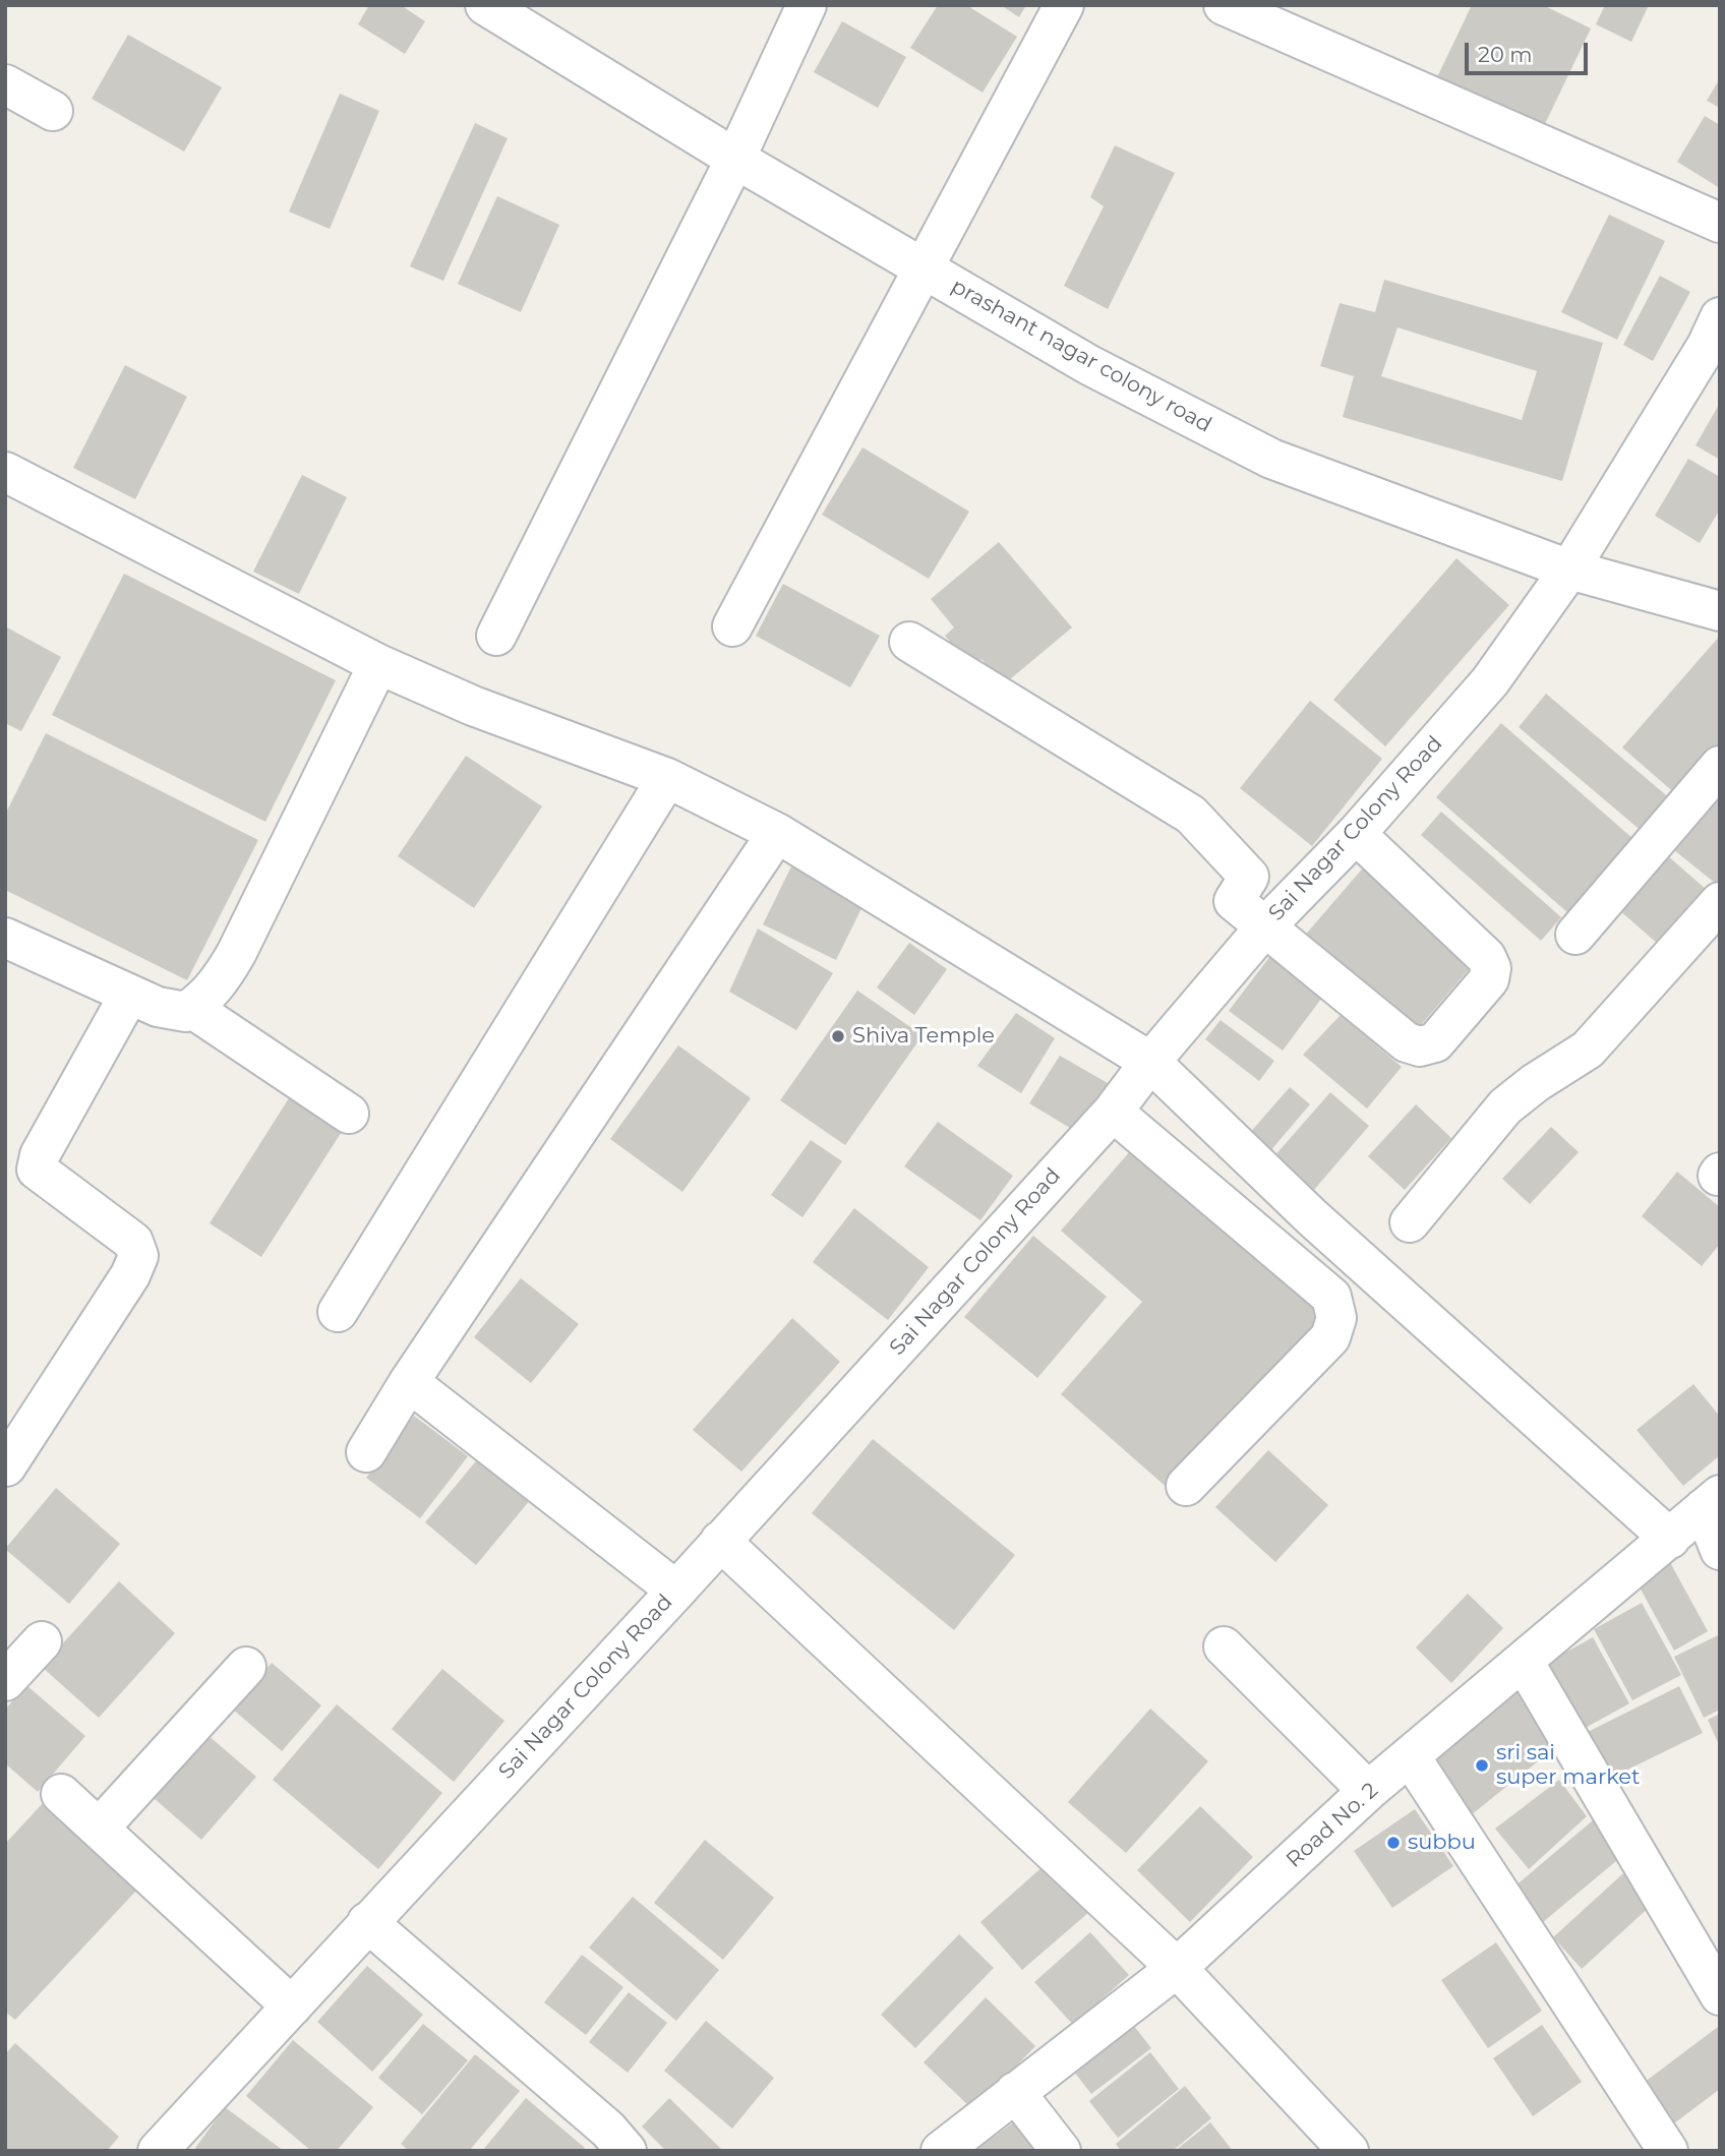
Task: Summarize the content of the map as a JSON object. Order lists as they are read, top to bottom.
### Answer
{
  "streets": {
    "street": ["prashant nagar colony road", "Sai Nagar Colony Road", "Road No. 2"]
  },
  "crossings": [
    ["prashant nagar colony road", "Sai Nagar Colony Road"]
  ],
  "places": ["Shiva Temple", "sri sai super market", "subbu"],
  "scale_bar": "20 m"
}
